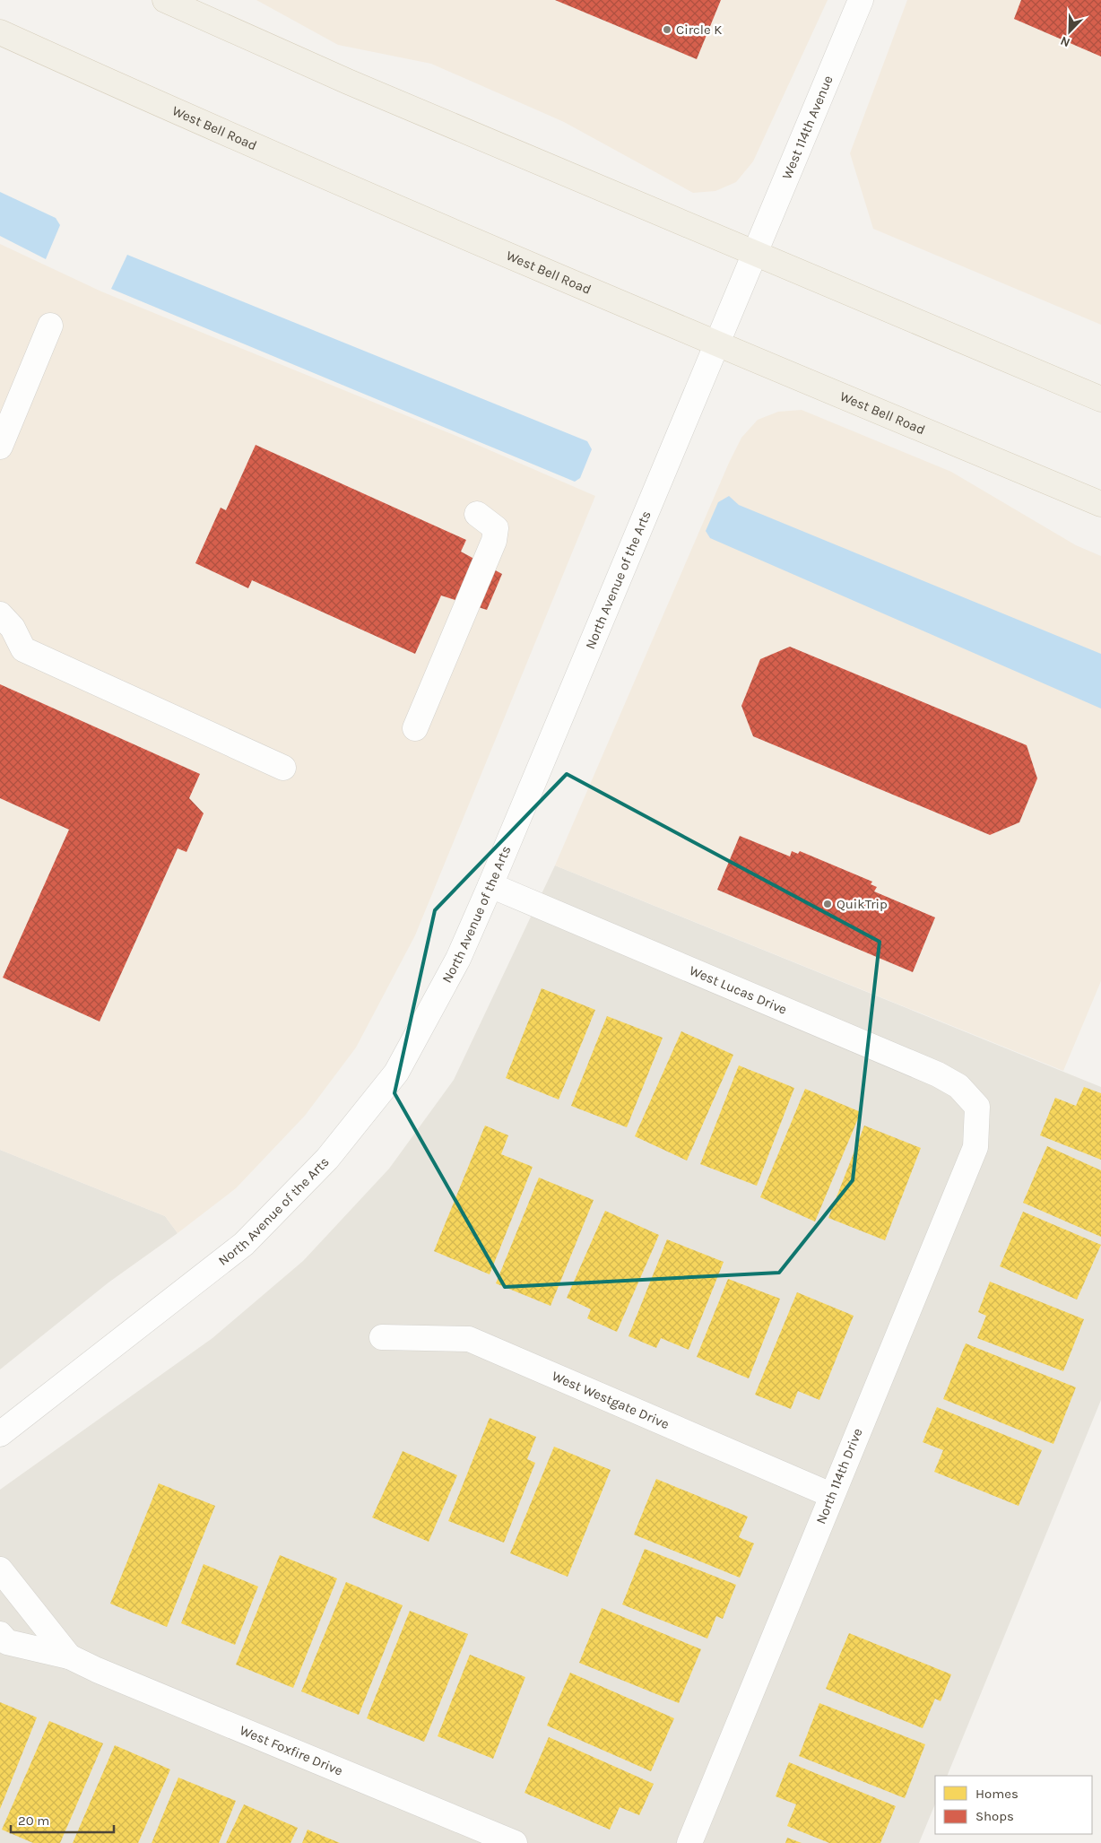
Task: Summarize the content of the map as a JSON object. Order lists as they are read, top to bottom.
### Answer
{
  "streets": {
    "main road": ["West Bell Road"],
    "street": [
      "West 114th Avenue",
      "North Avenue of the Arts",
      "West Lucas Drive",
      "West Westgate Drive",
      "North 114th Drive",
      "West Foxfire Drive"
    ]
  },
  "crossings": [
    ["West 114th Avenue", "North Avenue of the Arts"],
    ["West Bell Road", "North Avenue of the Arts"],
    ["North Avenue of the Arts", "West Lucas Drive"],
    ["West Lucas Drive", "North 114th Drive"],
    ["West Westgate Drive", "North 114th Drive"]
  ],
  "places": ["Circle K", "QuikTrip"],
  "legend": ["Homes", "Shops"],
  "scale_bar": "20 m",
  "north": "bottom left"
}
